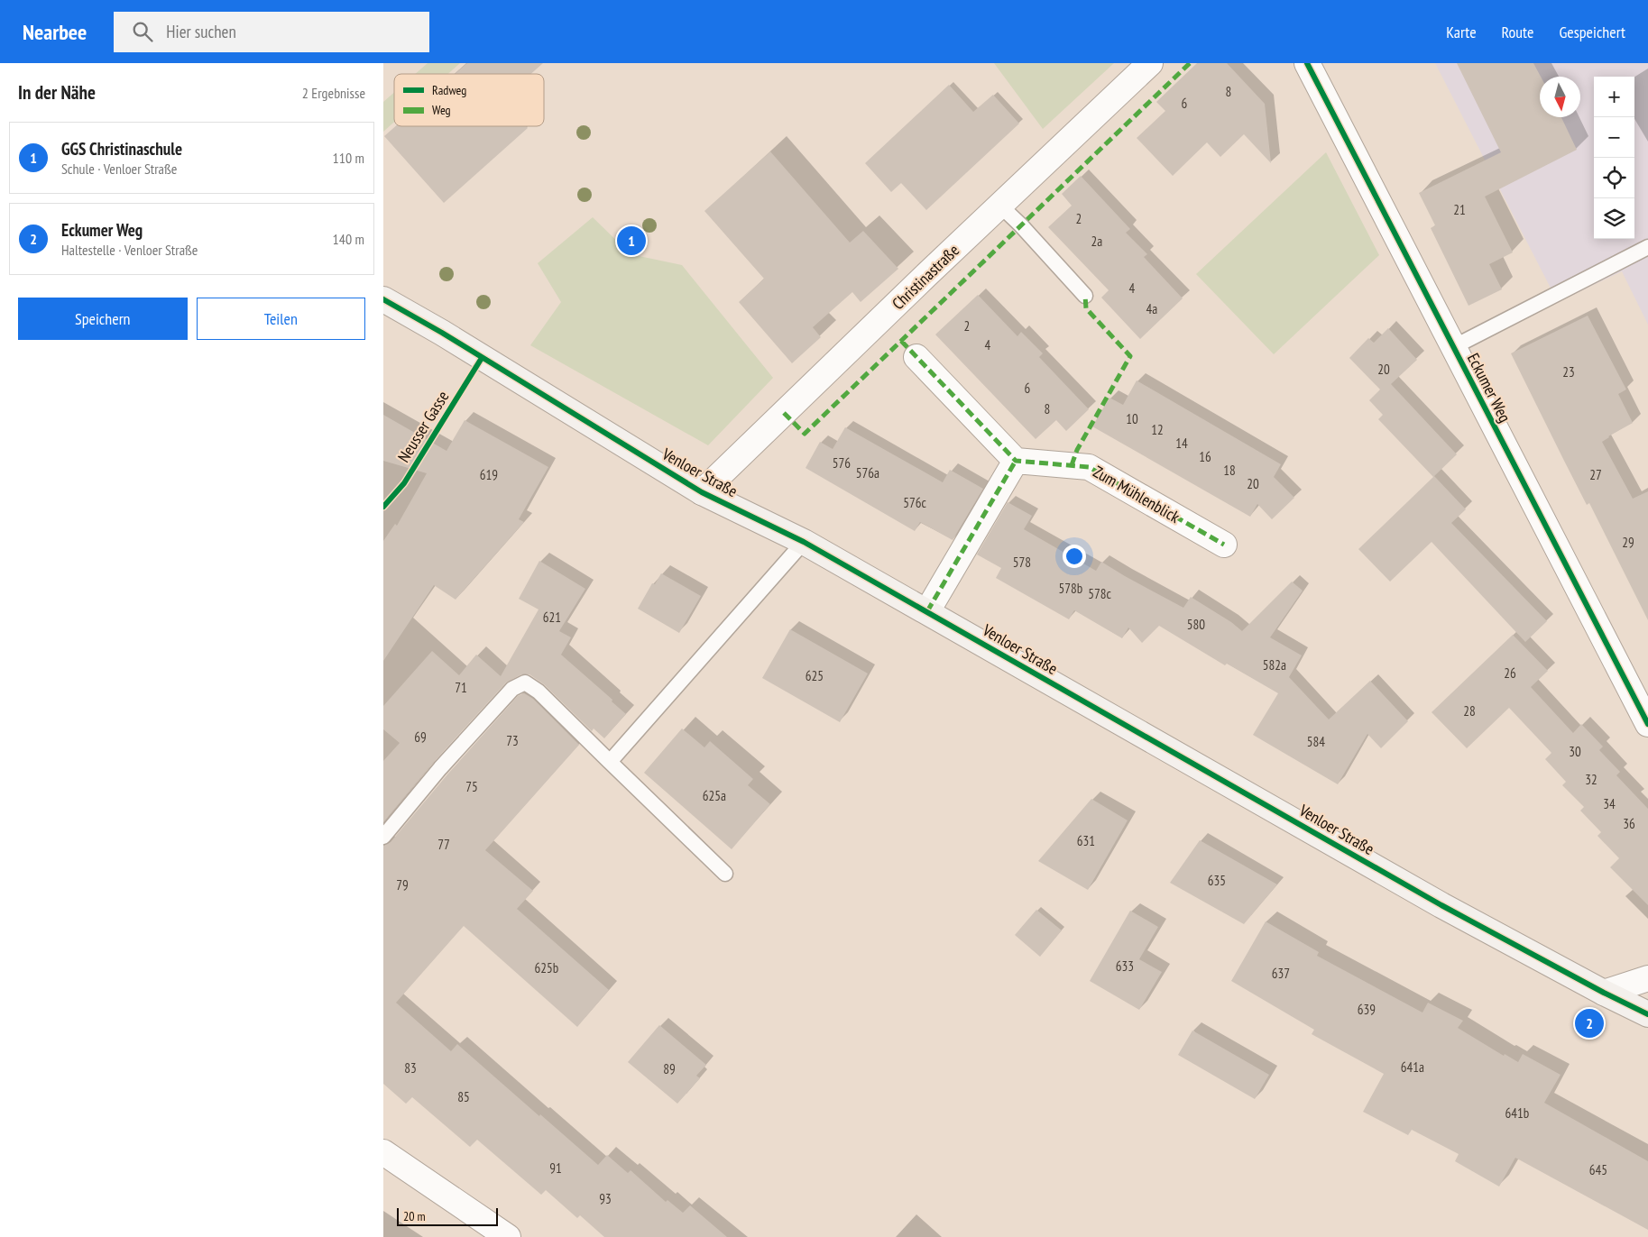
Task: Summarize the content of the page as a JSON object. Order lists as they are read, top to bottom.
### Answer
{
  "streets": {
    "street": [
      "Christinastraße",
      "Eckumer Weg",
      "Venloer Straße",
      "Zum Mühlenblick"
    ],
    "cycle path": ["Neusser Gasse"]
  },
  "crossings": [
    ["Christinastraße", "Venloer Straße"],
    ["Neusser Gasse", "Venloer Straße"]
  ],
  "house_numbers": [
    "8",
    "6",
    "21",
    "2",
    "2a",
    "4",
    "4a",
    "2",
    "4",
    "20",
    "23",
    "6",
    "8",
    "10",
    "12",
    "14",
    "16",
    "576",
    "18",
    "576a",
    "619",
    "27",
    "20",
    "576c",
    "29",
    "578",
    "578b",
    "578c",
    "621",
    "580",
    "582a",
    "26",
    "625",
    "71",
    "28",
    "69",
    "73",
    "584",
    "30",
    "32",
    "75",
    "625a",
    "34",
    "36",
    "631",
    "77",
    "635",
    "79",
    "633",
    "625b",
    "637",
    "639",
    "641a",
    "83",
    "89",
    "85",
    "641b",
    "91",
    "645",
    "93"
  ],
  "legend": ["Radweg", "Weg"],
  "scale_bar": "20 m",
  "north": "bottom",
  "page": {
    "header": "Nearbee",
    "search": "Hier suchen",
    "nav": ["Karte", "Route", "Gespeichert"],
    "heading": ["In der Nähe", "2 Ergebnisse"],
    "map_buttons": ["+", "−"],
    "list": [
      {
        "mark": "1",
        "name": "GGS Christinaschule",
        "note": "Schule · Venloer Straße",
        "value": "110 m"
      },
      {
        "mark": "2",
        "name": "Eckumer Weg",
        "note": "Haltestelle · Venloer Straße",
        "value": "140 m"
      }
    ],
    "pins": ["1", "2"],
    "buttons": ["Speichern", "Teilen"],
    "scale": "20 m"
  }
}
